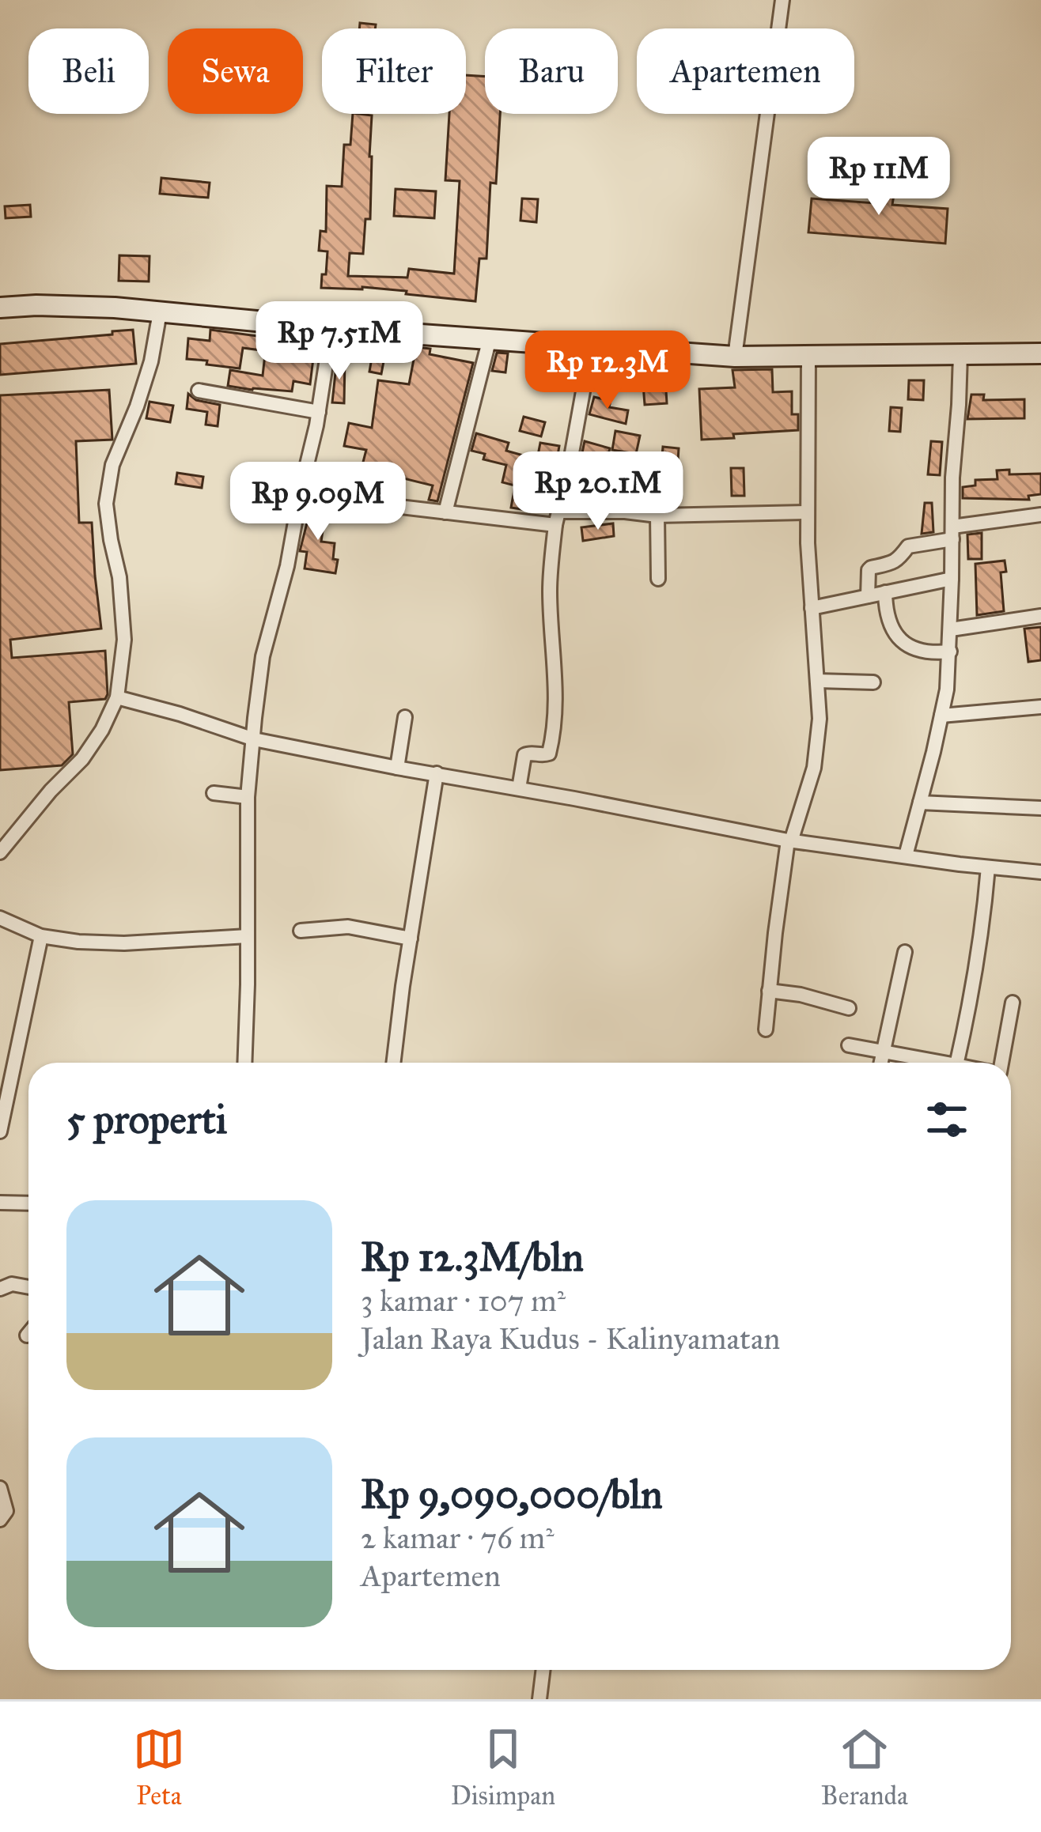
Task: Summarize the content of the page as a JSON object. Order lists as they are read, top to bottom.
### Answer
{
  "page": {
    "chip": [
      "Beli",
      "Sewa",
      "Filter",
      "Baru",
      "Apartemen"
    ],
    "price": [
      "Rp 11M",
      "Rp 7.51M",
      "Rp 12.3M",
      "Rp 20.1M",
      "Rp 9.09M"
    ],
    "heading": "5 properti",
    "list": [
      {
        "name": "Rp 12.3M/bln",
        "note": "3 kamar · 107 m² · Jalan Raya Kudus - Kalinyamatan"
      },
      {
        "name": "Rp 9,090,000/bln",
        "note": "2 kamar · 76 m² · Apartemen"
      }
    ],
    "tabs": ["Peta", "Disimpan", "Beranda"]
  }
}
